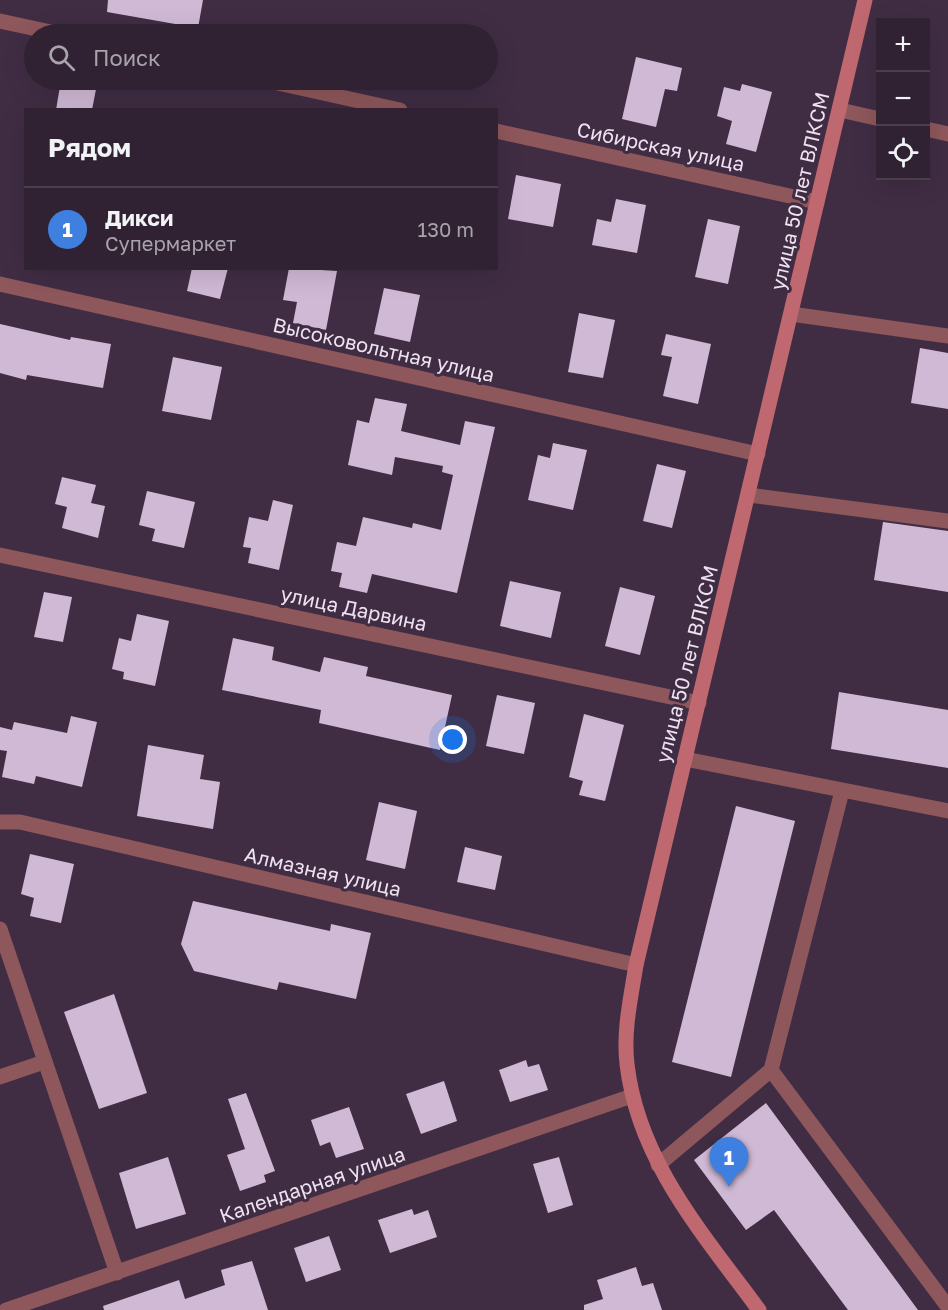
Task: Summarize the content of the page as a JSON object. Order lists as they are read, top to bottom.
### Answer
{
  "streets": {
    "main road": ["улица 50 лет ВЛКСМ"],
    "street": [
      "Сибирская улица",
      "Высоковольтная улица",
      "улица Дарвина",
      "Алмазная улица",
      "Календарная улица"
    ]
  },
  "crossings": [
    ["Сибирская улица", "улица 50 лет ВЛКСМ"],
    ["улица 50 лет ВЛКСМ", "Высоковольтная улица"],
    ["улица 50 лет ВЛКСМ", "улица Дарвина"],
    ["улица 50 лет ВЛКСМ", "Алмазная улица"],
    ["улица 50 лет ВЛКСМ", "Календарная улица"]
  ],
  "page": {
    "map_buttons": ["+", "−"],
    "search": "Поиск",
    "heading": "Рядом",
    "list": [
      {
        "mark": "1",
        "name": "Дикси",
        "note": "Супермаркет",
        "value": "130 m"
      }
    ],
    "pins": "1"
  }
}
